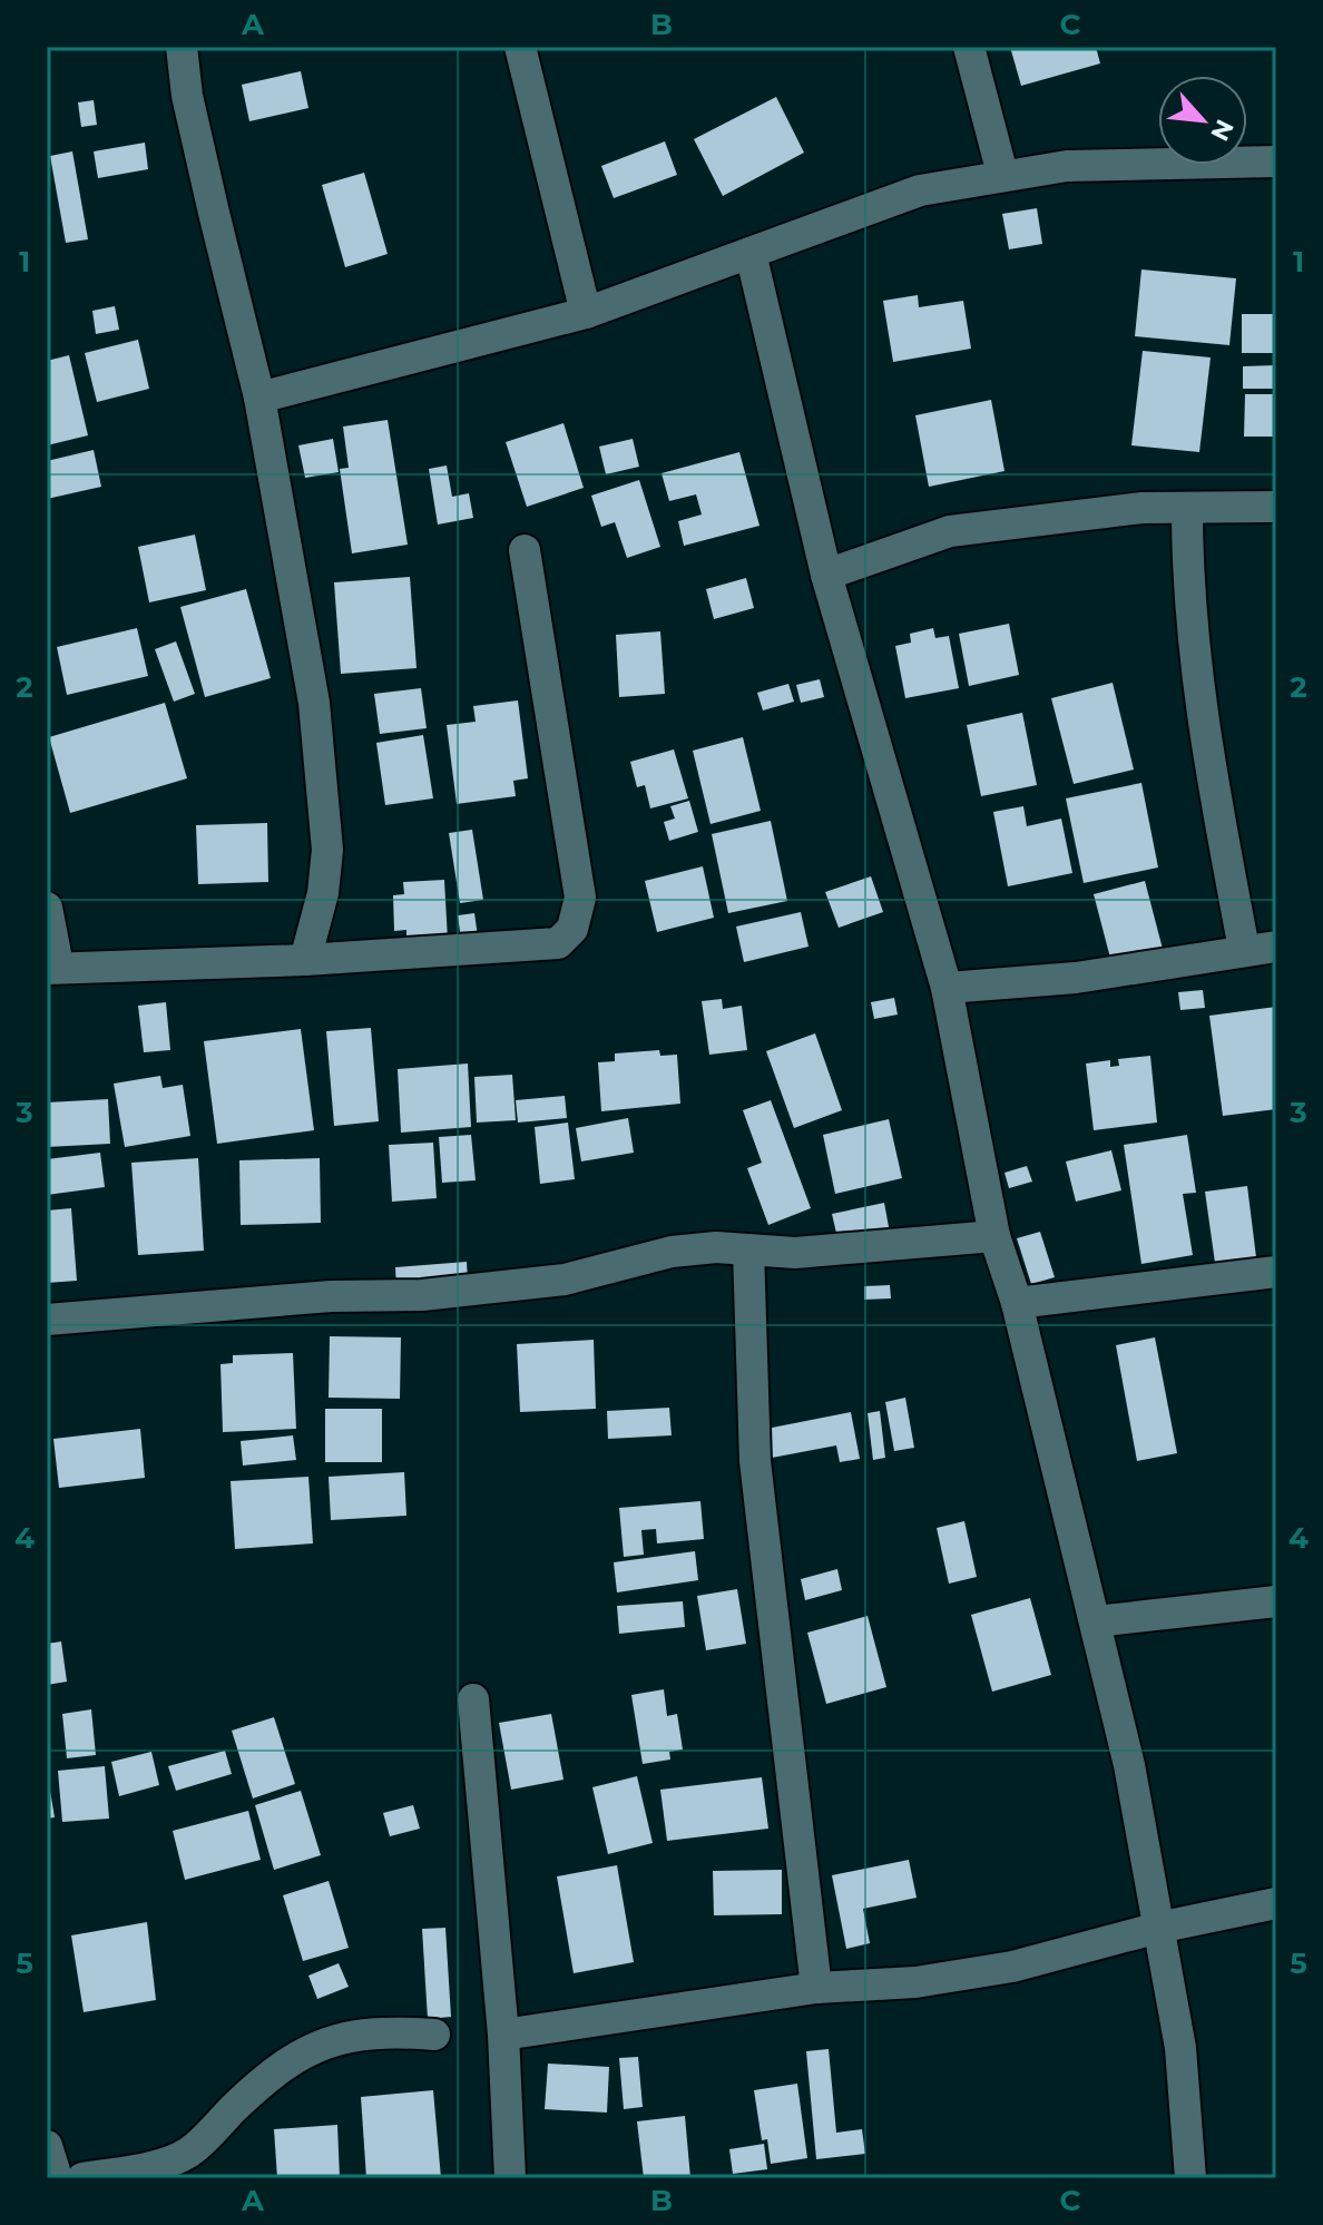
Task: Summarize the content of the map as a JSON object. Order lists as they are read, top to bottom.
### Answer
{
  "north": "bottom right",
  "grid": {
    "columns": ["A", "B", "C"],
    "rows": [
      "1",
      "2",
      "3",
      "4",
      "5"
    ]
  }
}
